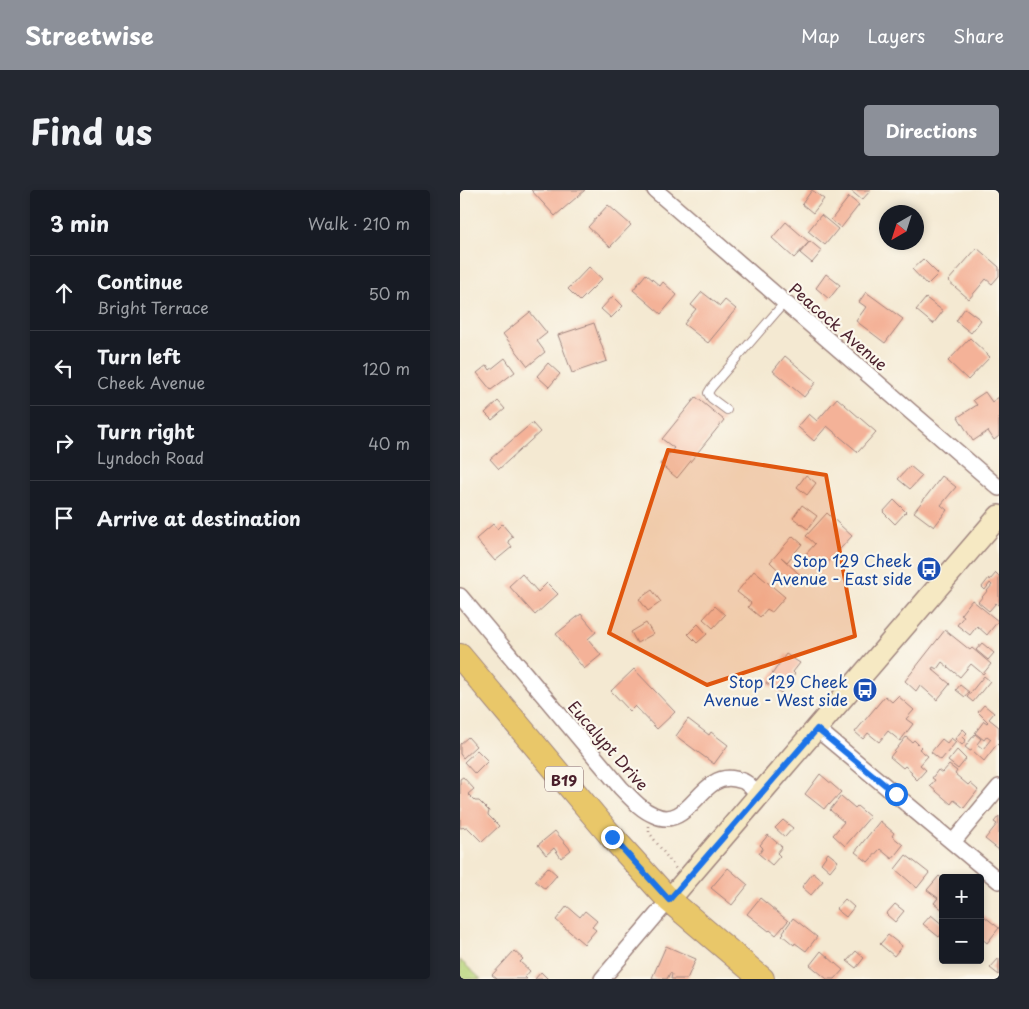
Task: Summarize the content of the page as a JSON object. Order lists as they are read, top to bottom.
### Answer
{
  "streets": {
    "main road": ["B19"],
    "street": ["Peacock Avenue", "Eucalypt Drive"]
  },
  "places": {
    "bus stop": ["Stop 129 Cheek Avenue - East side", "Stop 129 Cheek Avenue - West side"]
  },
  "north": "bottom left",
  "page": {
    "header": "Streetwise",
    "nav": ["Map", "Layers", "Share"],
    "title": "Find us",
    "buttons": "Directions",
    "heading": ["3 min", "Walk · 210 m"],
    "list": [
      ["Continue", "Bright Terrace", "50 m"],
      ["Turn left", "Cheek Avenue", "120 m"],
      ["Turn right", "Lyndoch Road", "40 m"],
      "Arrive at destination"
    ],
    "map_buttons": ["+", "−"]
  }
}
